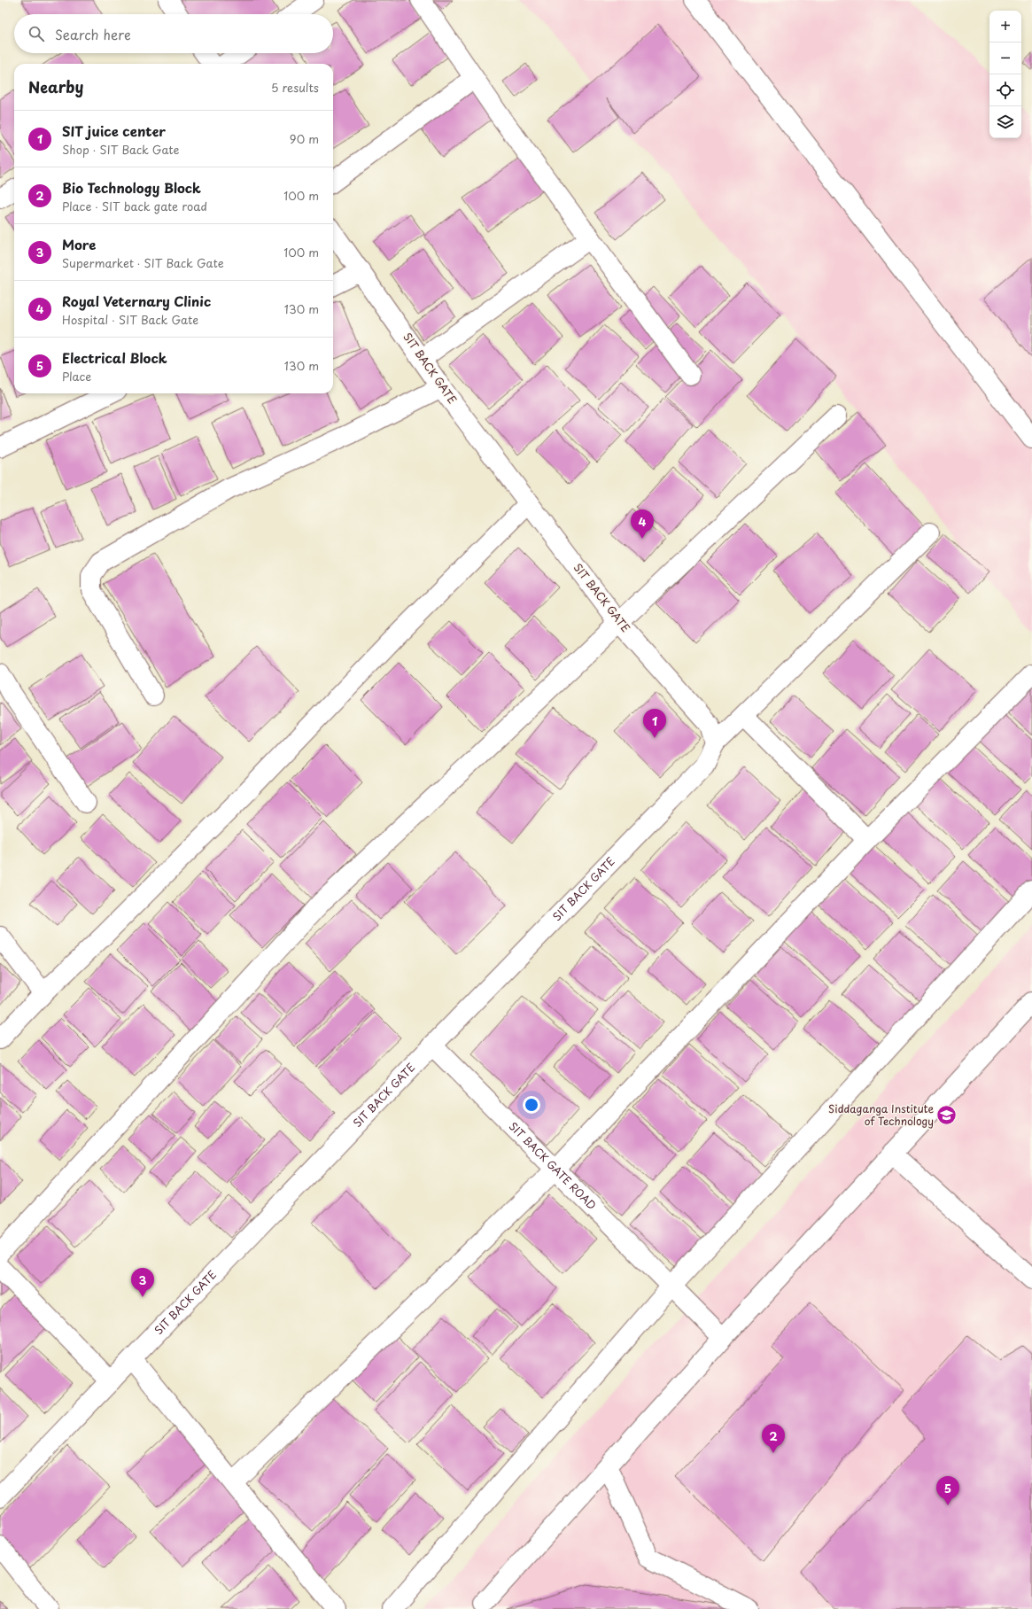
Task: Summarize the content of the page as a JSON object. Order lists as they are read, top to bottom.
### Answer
{
  "streets": {
    "street": ["SIT BACK GATE", "SIT BACK GATE ROAD"]
  },
  "crossings": [
    ["SIT BACK GATE", "SIT BACK GATE ROAD"]
  ],
  "places": {
    "school or university": ["Siddaganga Institute of Technology"]
  },
  "page": {
    "map_buttons": ["+", "−"],
    "search": "Search here",
    "heading": ["Nearby", "5 results"],
    "list": [
      {
        "mark": "1",
        "name": "SIT juice center",
        "note": "Shop · SIT Back Gate",
        "value": "90 m"
      },
      {
        "mark": "2",
        "name": "Bio Technology Block",
        "note": "Place · SIT back gate road",
        "value": "100 m"
      },
      {
        "mark": "3",
        "name": "More",
        "note": "Supermarket · SIT Back Gate",
        "value": "100 m"
      },
      {
        "mark": "4",
        "name": "Royal Veternary Clinic",
        "note": "Hospital · SIT Back Gate",
        "value": "130 m"
      },
      {
        "mark": "5",
        "name": "Electrical Block",
        "note": "Place",
        "value": "130 m"
      }
    ],
    "pins": [
      "4",
      "1",
      "3",
      "2",
      "5"
    ]
  }
}
